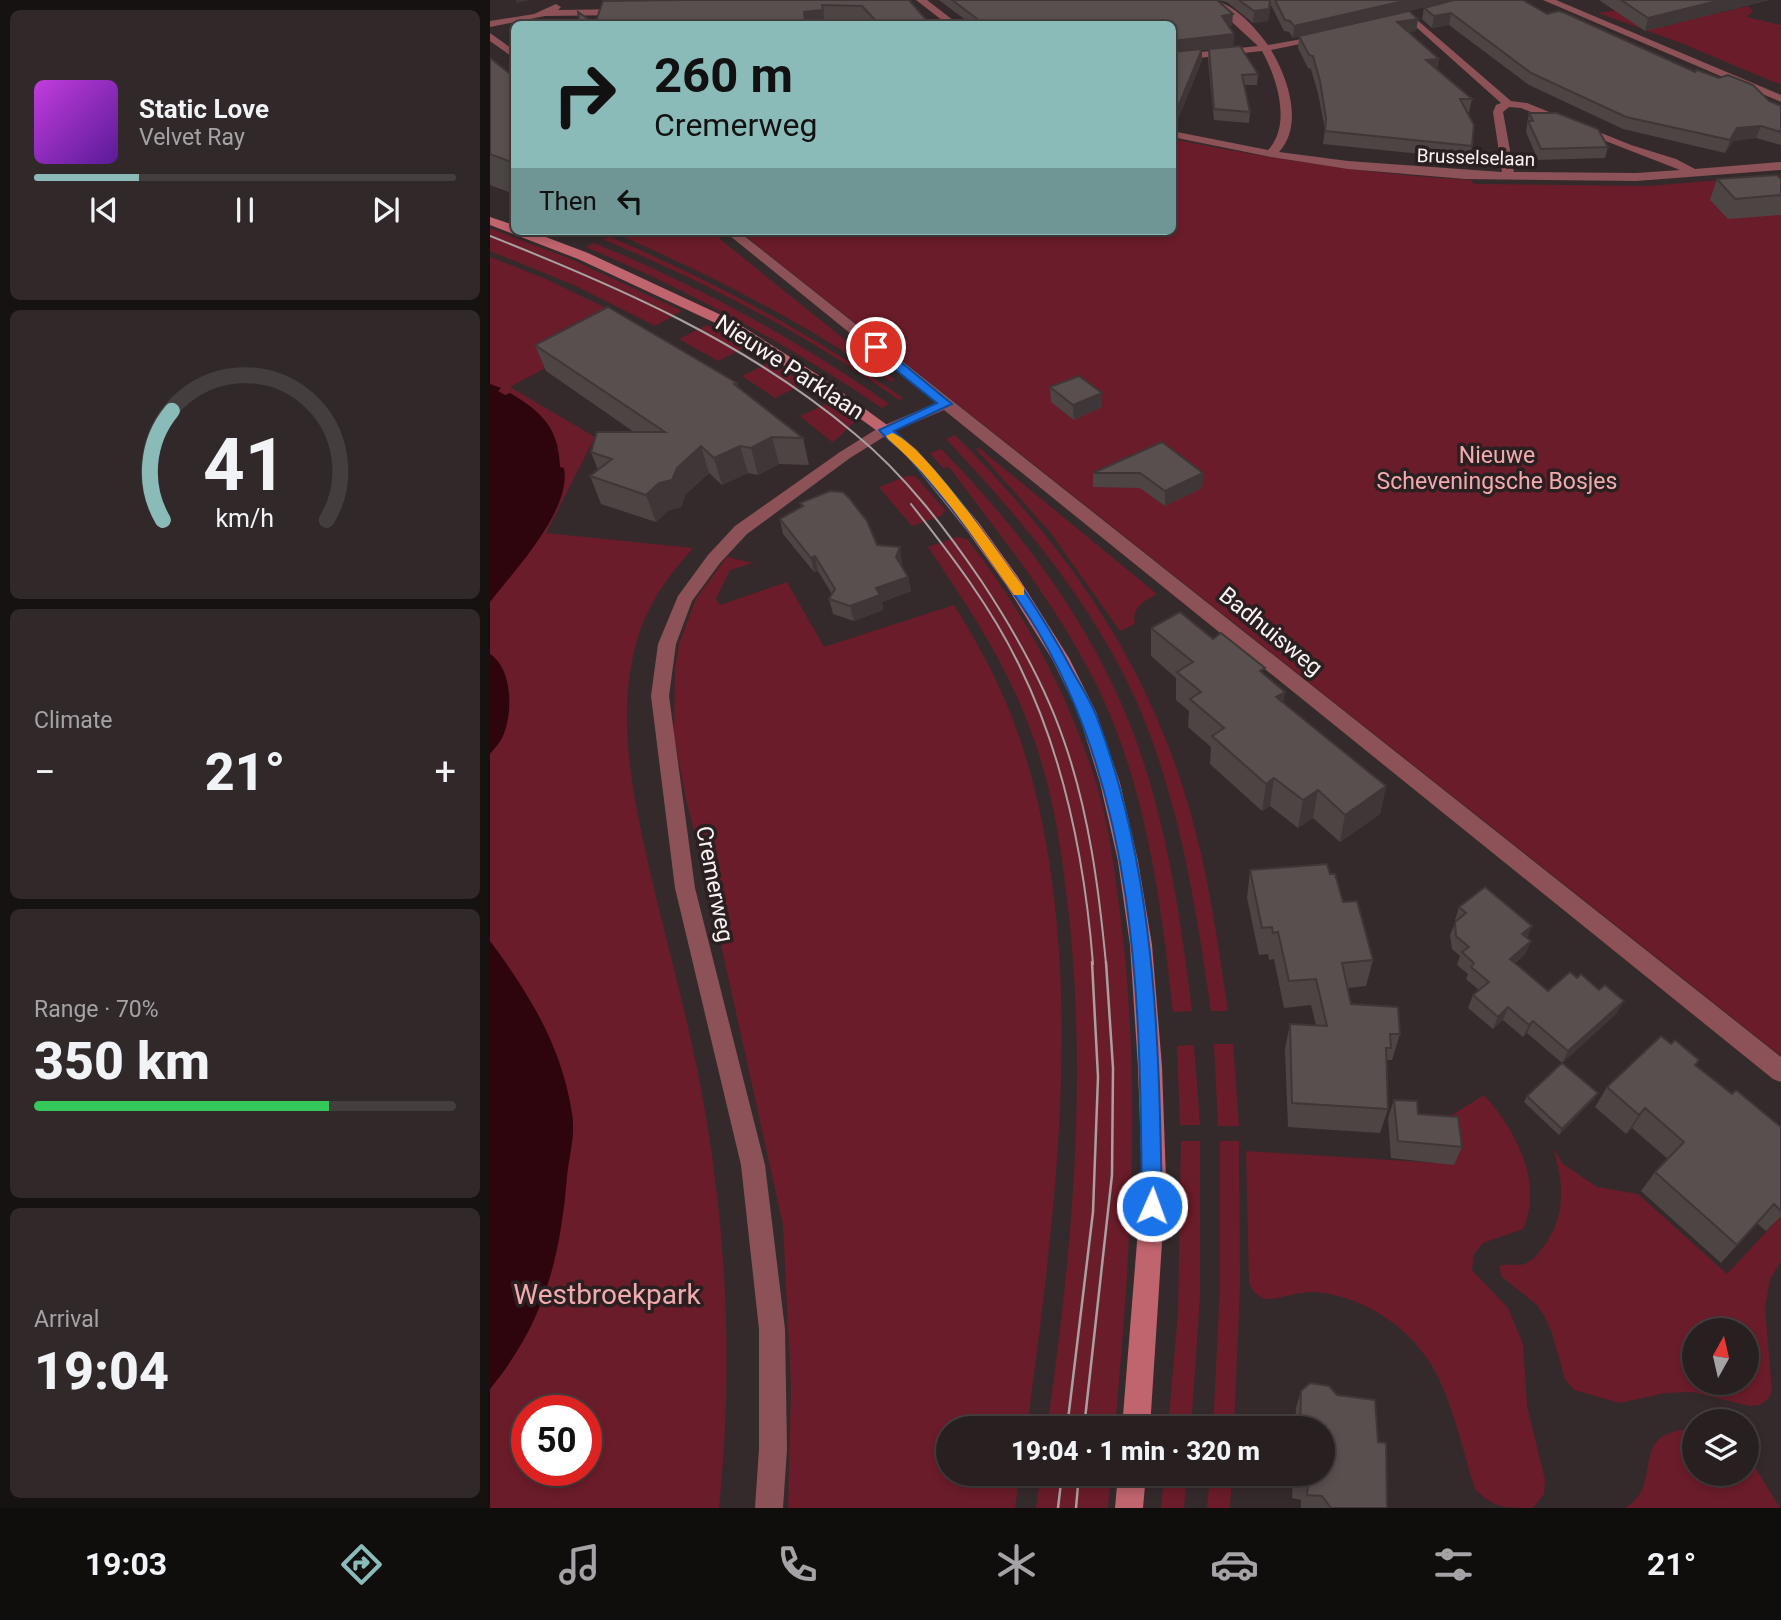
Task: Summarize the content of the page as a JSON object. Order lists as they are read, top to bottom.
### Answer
{
  "streets": {
    "main road": ["Nieuwe Parklaan"],
    "street": ["Brusselselaan", "Badhuisweg", "Cremerweg"]
  },
  "crossings": [
    ["Nieuwe Parklaan", "Cremerweg"],
    ["Badhuisweg", "Cremerweg"]
  ],
  "parks": ["Nieuwe Scheveningsche Bosjes", "Westbroekpark"],
  "north": "top",
  "page": {
    "turn": ["260 m", "Cremerweg"],
    "song": ["Static Love", "Velvet Ray"],
    "then": "Then",
    "tile": [
      "Climate",
      ["Range · 70%", "350 km"],
      ["Arrival", "19:04"]
    ],
    "heat": ["−", "21°", "+"],
    "limit": "50",
    "trip": "19:04 · 1 min · 320 m",
    "tabs": ["19:03", "21°"],
    "gauge": ["41", "km/h"]
  }
}
